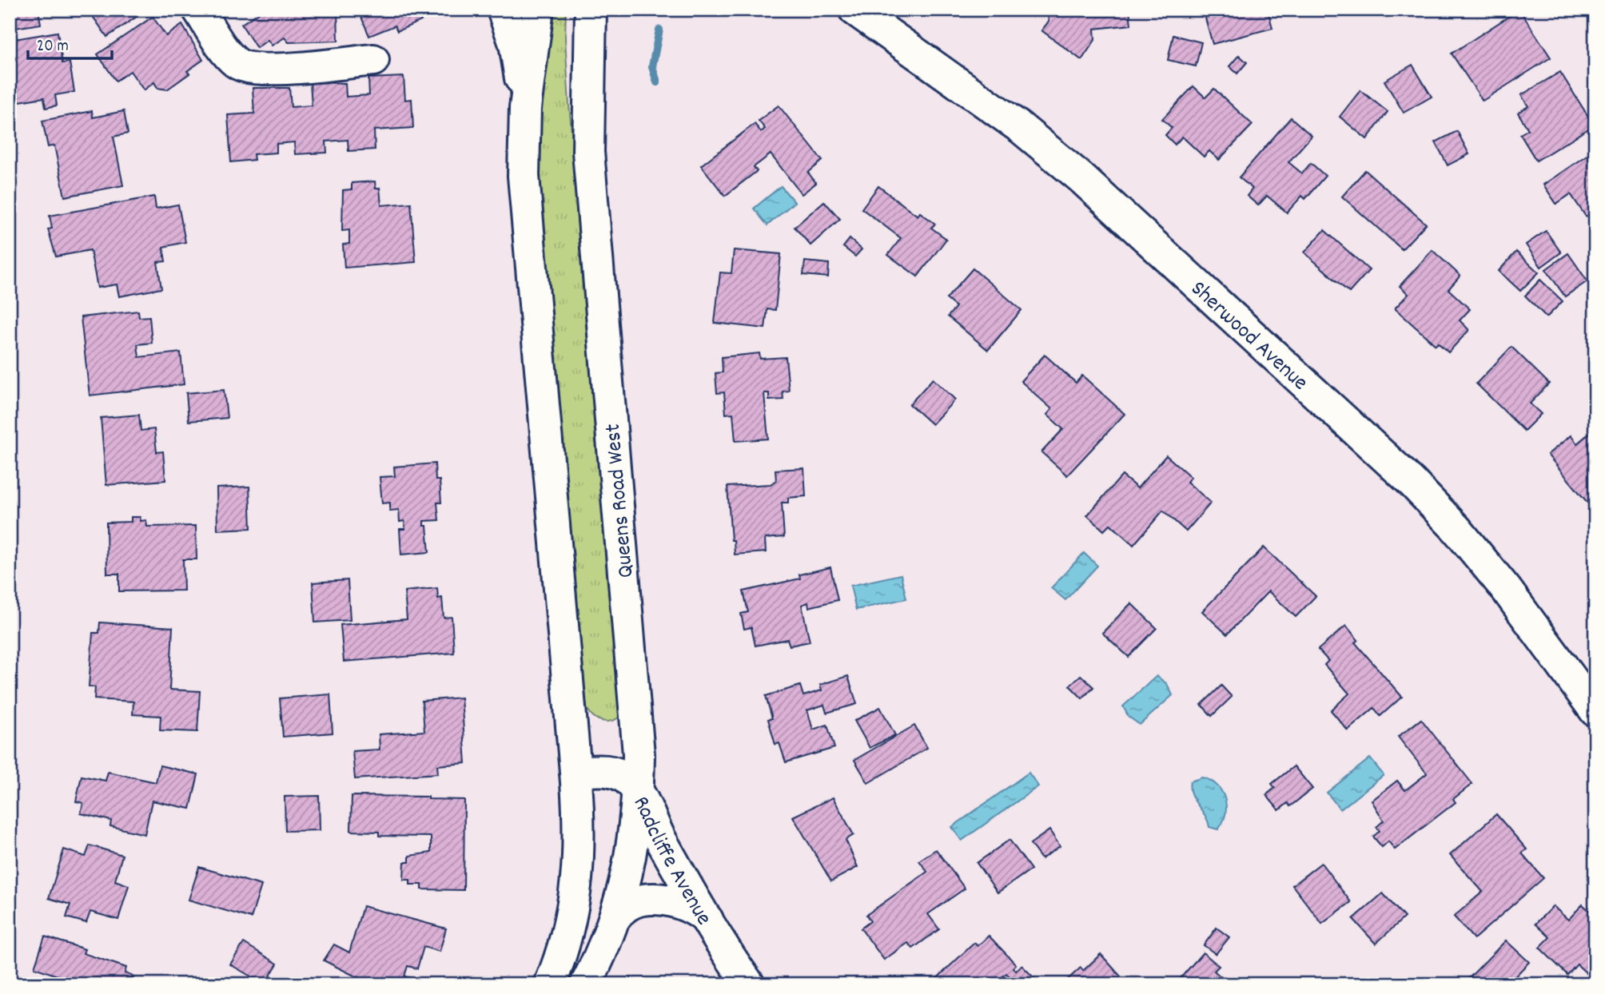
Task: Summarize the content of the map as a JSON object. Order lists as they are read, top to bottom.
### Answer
{
  "streets": {
    "street": ["Sherwood Avenue", "Queens Road West", "Radcliffe Avenue"]
  },
  "crossings": [
    ["Queens Road West", "Radcliffe Avenue"]
  ],
  "scale_bar": "20 m"
}
